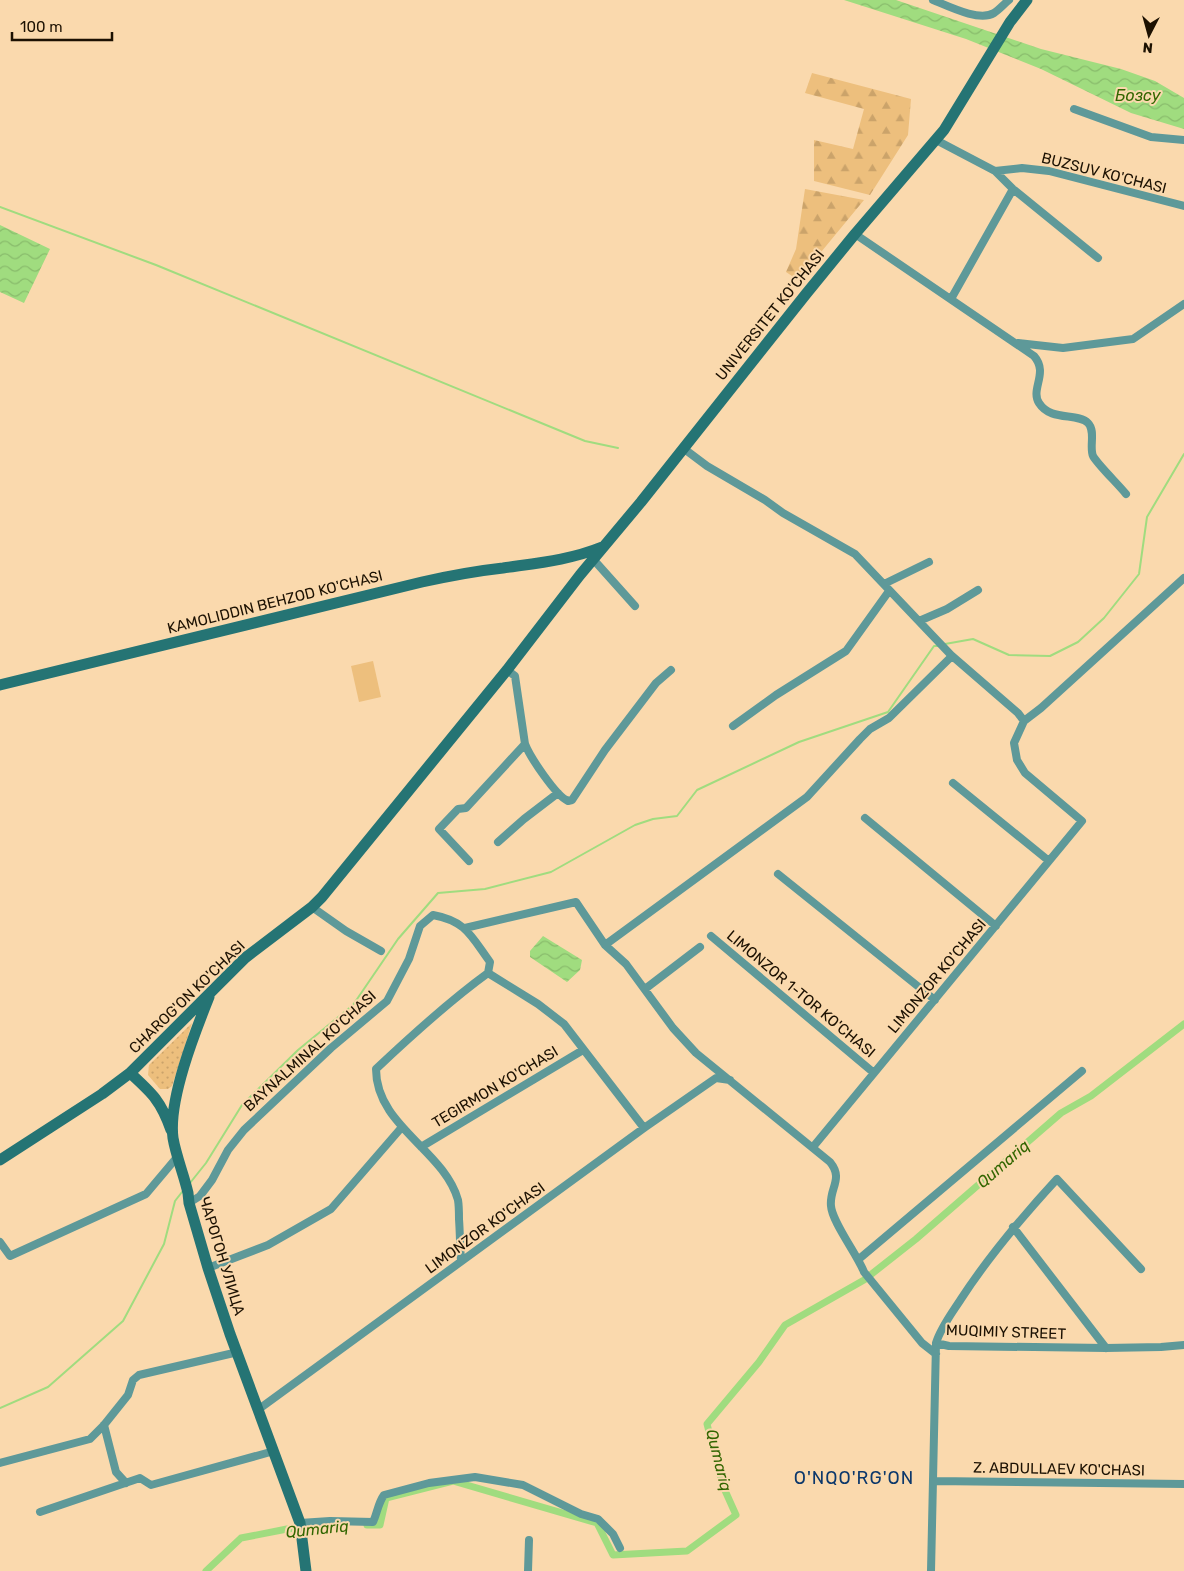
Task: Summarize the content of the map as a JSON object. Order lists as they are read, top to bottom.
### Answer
{
  "streets": {
    "main road": [
      "UNIVERSITET KO'CHASI",
      "KAMOLIDDIN BEHZOD KO'CHASI",
      "CHAROG'ON KO'CHASI",
      "ЧАРОГОН УЛИЦА"
    ],
    "street": [
      "BUZSUV KO'CHASI",
      "LIMONZOR KO'CHASI",
      "LIMONZOR 1-TOR KO'CHASI",
      "BAYNALMINAL KO'CHASI",
      "TEGIRMON KO'CHASI",
      "MUQIMIY STREET",
      "Z. ABDULLAEV KO'CHASI"
    ]
  },
  "crossings": [
    ["UNIVERSITET KO'CHASI", "KAMOLIDDIN BEHZOD KO'CHASI"],
    ["UNIVERSITET KO'CHASI", "CHAROG'ON KO'CHASI"],
    ["LIMONZOR KO'CHASI", "LIMONZOR 1-TOR KO'CHASI"],
    ["LIMONZOR KO'CHASI", "ЧАРОГОН УЛИЦА"],
    ["CHAROG'ON KO'CHASI", "ЧАРОГОН УЛИЦА"],
    ["BAYNALMINAL KO'CHASI", "ЧАРОГОН УЛИЦА"],
    ["MUQIMIY STREET", "Z. ABDULLAEV KO'CHASI"]
  ],
  "districts": ["O'NQO'RG'ON"],
  "water": ["Бозсу", "Qumariq"],
  "scale_bar": "100 m",
  "north": "bottom"
}
